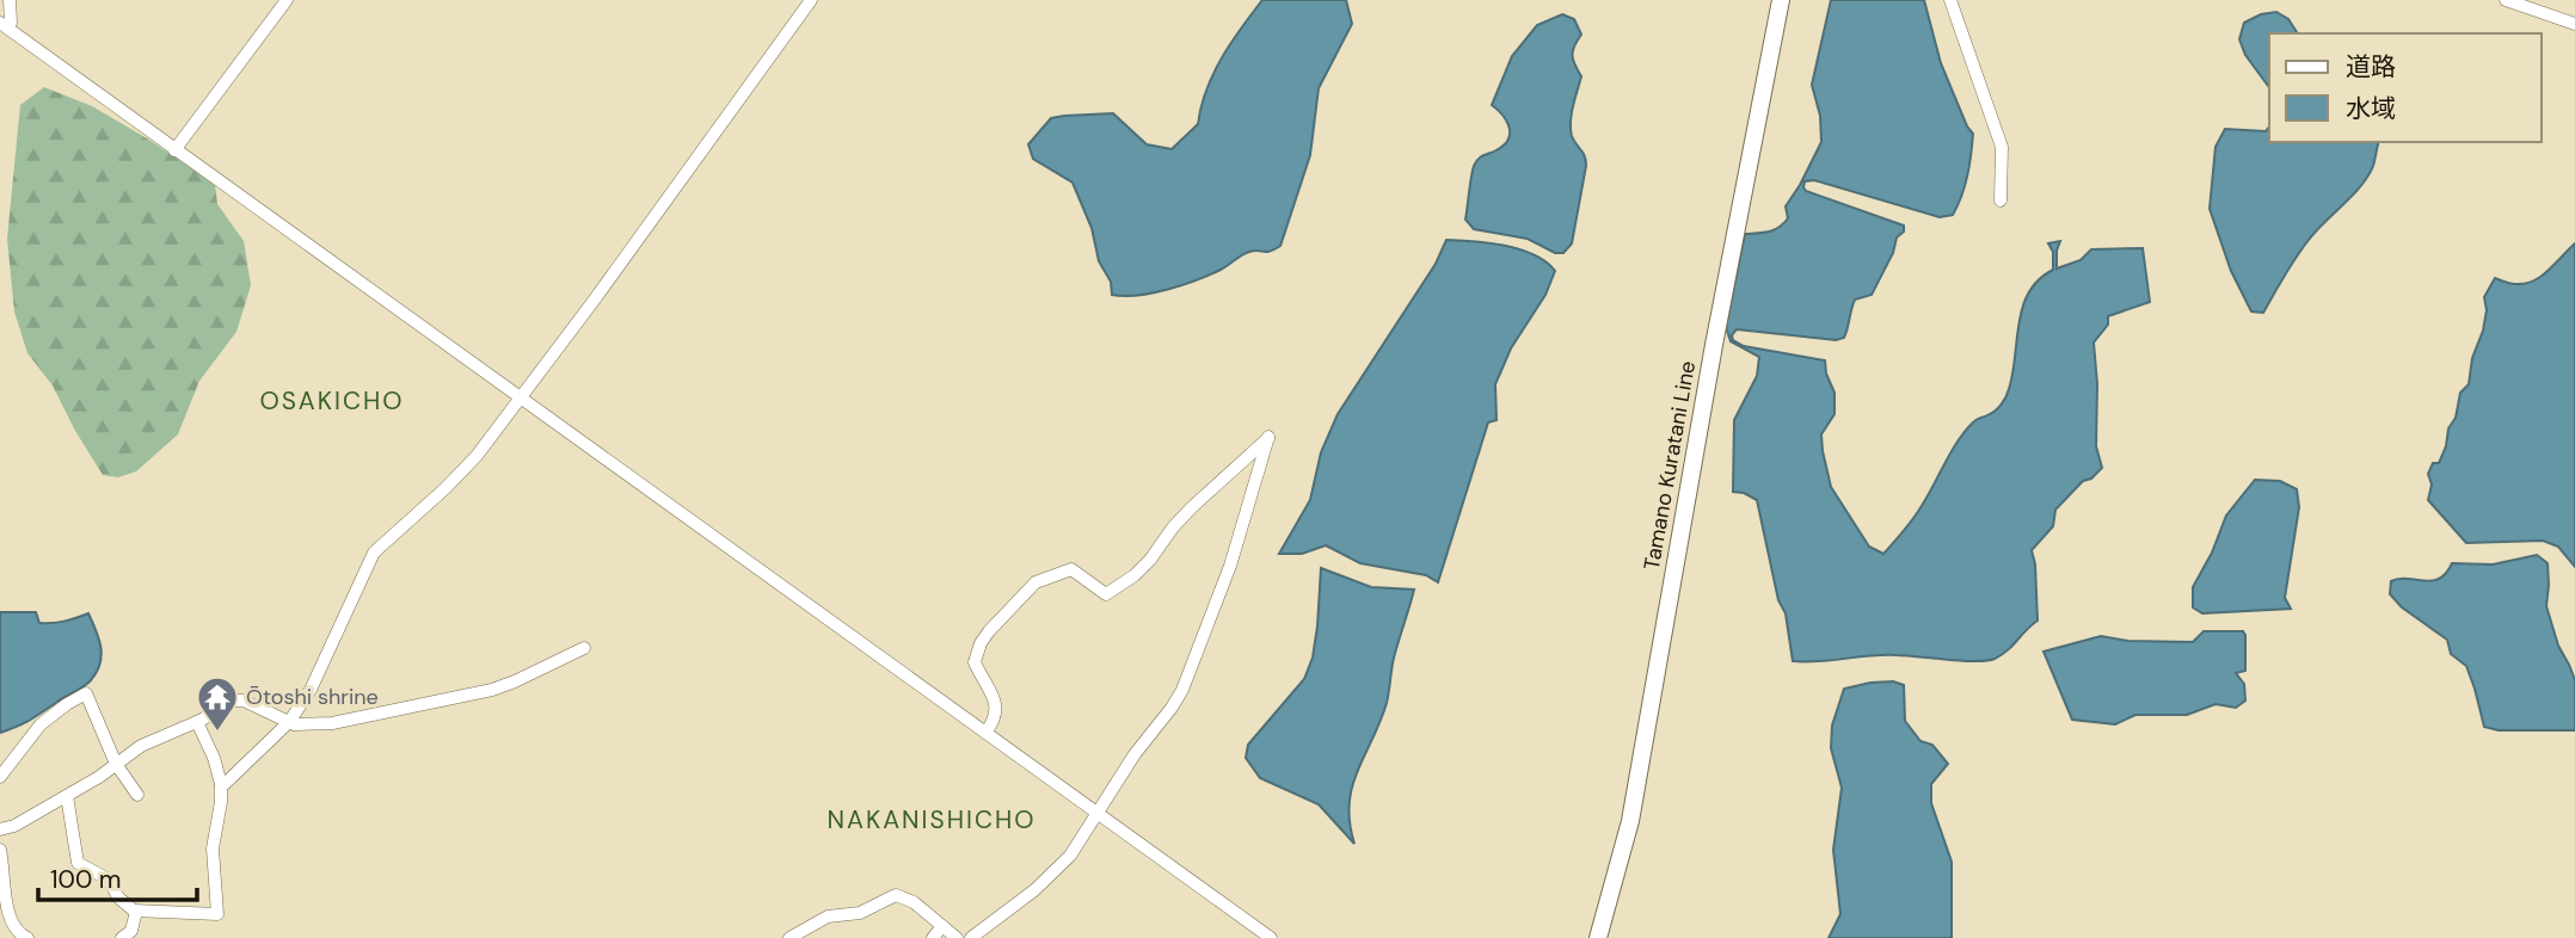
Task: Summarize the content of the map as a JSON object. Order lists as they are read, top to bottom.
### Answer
{
  "streets": {
    "main road": ["Tamano Kuratani Line"]
  },
  "districts": ["OSAKICHO", "NAKANISHICHO"],
  "places": {
    "temple": ["Ōtoshi shrine"]
  },
  "legend": ["道路", "水域"],
  "scale_bar": "100 m"
}
